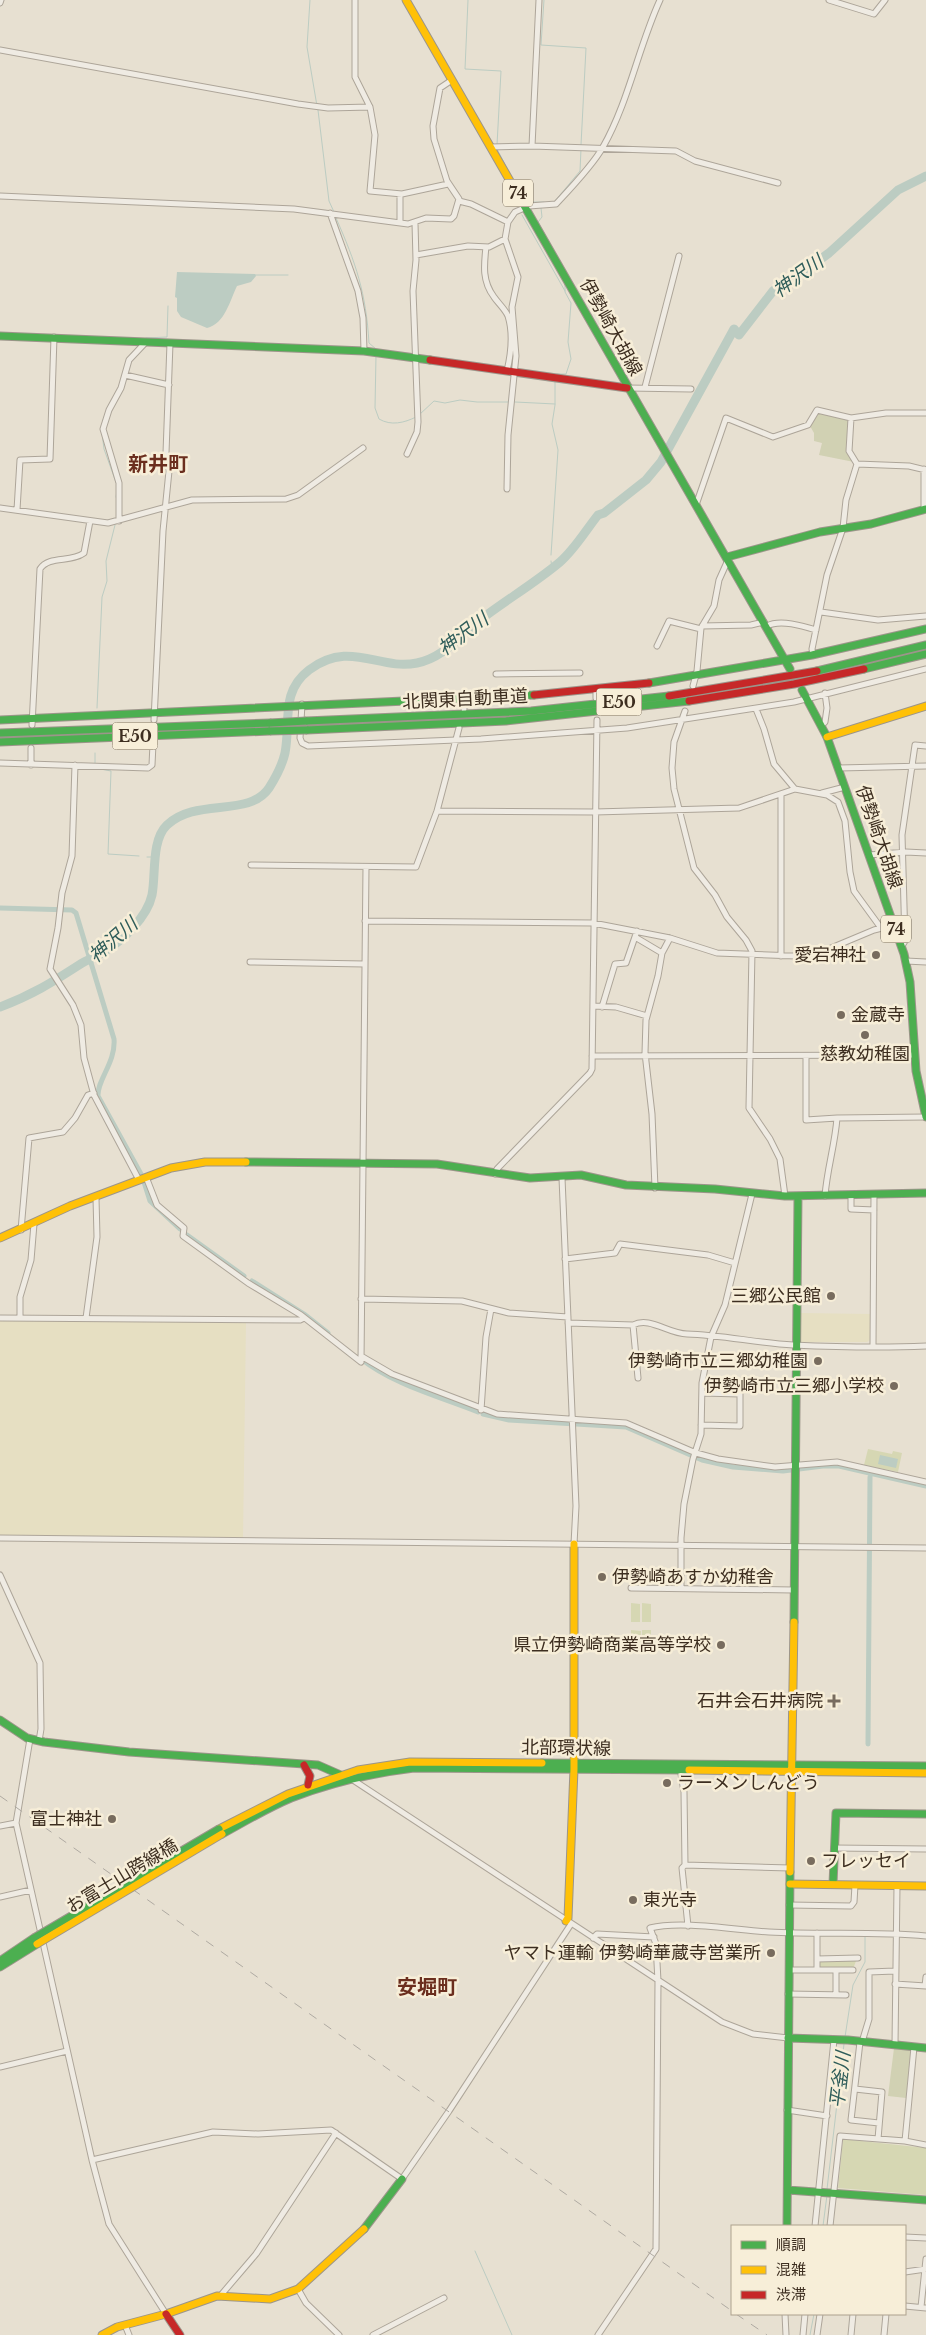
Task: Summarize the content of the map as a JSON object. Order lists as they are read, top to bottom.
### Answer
{
  "streets": {
    "main road": [
      "74",
      "伊勢崎大胡線",
      "北関東自動車道",
      "E50",
      "北部環状線",
      "お富士山跨線橋"
    ]
  },
  "crossings": [
    ["北部環状線", "お富士山跨線橋"]
  ],
  "districts": ["新井町", "安堀町"],
  "water": ["神沢川", "平釜川"],
  "places": {
    "other": [
      "愛宕神社",
      "金蔵寺",
      "慈教幼稚園",
      "三郷公民館",
      "伊勢崎市立三郷幼稚園",
      "伊勢崎市立三郷小学校",
      "伊勢崎あすか幼稚舎",
      "県立伊勢崎商業高等学校",
      "ラーメンしんどう",
      "富士神社",
      "フレッセイ",
      "東光寺",
      "ヤマト運輸 伊勢崎華蔵寺営業所"
    ],
    "health": ["石井会石井病院"]
  },
  "legend": ["順調", "混雑", "渋滞"]
}
